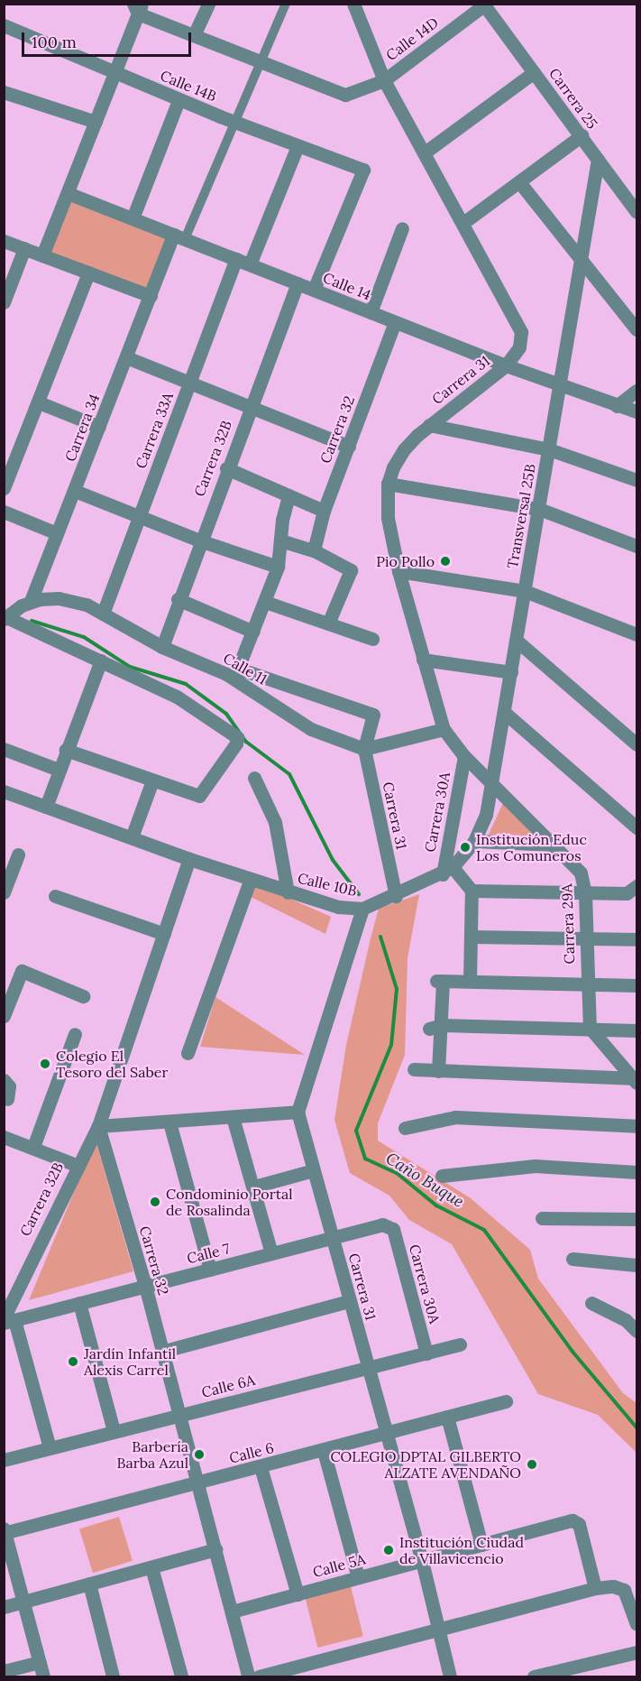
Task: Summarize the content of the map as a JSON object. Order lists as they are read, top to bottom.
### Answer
{
  "streets": {
    "street": [
      "Calle 14D",
      "Calle 14B",
      "Carrera 25",
      "Calle 14",
      "Carrera 31",
      "Carrera 34",
      "Carrera 32",
      "Carrera 33A",
      "Carrera 32B",
      "Transversal 25B",
      "Calle 11",
      "Carrera 30A",
      "Calle 10B",
      "Carrera 29A",
      "Calle 7",
      "Calle 6A",
      "Calle 6",
      "Calle 5A"
    ]
  },
  "crossings": [
    ["Calle 14D", "Carrera 25"],
    ["Calle 14D", "Carrera 31"],
    ["Calle 14D", "Carrera 34"],
    ["Calle 14B", "Calle 14"],
    ["Calle 14B", "Carrera 34"],
    ["Carrera 25", "Transversal 25B"],
    ["Calle 14", "Carrera 31"],
    ["Calle 14", "Carrera 34"],
    ["Calle 14", "Carrera 32"],
    ["Calle 14", "Carrera 33A"],
    ["Calle 14", "Carrera 32B"],
    ["Calle 14", "Transversal 25B"],
    ["Carrera 31", "Transversal 25B"],
    ["Carrera 31", "Calle 11"],
    ["Carrera 31", "Carrera 30A"],
    ["Carrera 31", "Calle 10B"],
    ["Carrera 31", "Carrera 29A"],
    ["Carrera 31", "Calle 7"],
    ["Carrera 31", "Calle 6A"],
    ["Carrera 31", "Calle 6"],
    ["Carrera 31", "Calle 5A"],
    ["Carrera 34", "Calle 11"],
    ["Carrera 32", "Carrera 32B"],
    ["Carrera 32", "Calle 7"],
    ["Carrera 32", "Calle 6A"],
    ["Carrera 32", "Calle 6"],
    ["Carrera 32", "Calle 5A"],
    ["Carrera 33A", "Calle 11"],
    ["Carrera 32B", "Calle 11"],
    ["Carrera 32B", "Calle 7"],
    ["Transversal 25B", "Carrera 30A"],
    ["Transversal 25B", "Calle 10B"],
    ["Transversal 25B", "Carrera 29A"],
    ["Carrera 30A", "Calle 10B"],
    ["Carrera 30A", "Calle 7"],
    ["Carrera 30A", "Calle 6A"]
  ],
  "water": ["Caño Buque"],
  "places": [
    "Pio Pollo",
    "Institución Educ Los Comuneros",
    "Colegio El Tesoro del Saber",
    "Condominio Portal de Rosalinda",
    "Jardín Infantil Alexis Carrel",
    "Barbería Barba Azul",
    "COLEGIO DPTAL GILBERTO ALZATE AVENDAÑO",
    "Institución Ciudad de Villavicencio"
  ],
  "scale_bar": "100 m"
}
